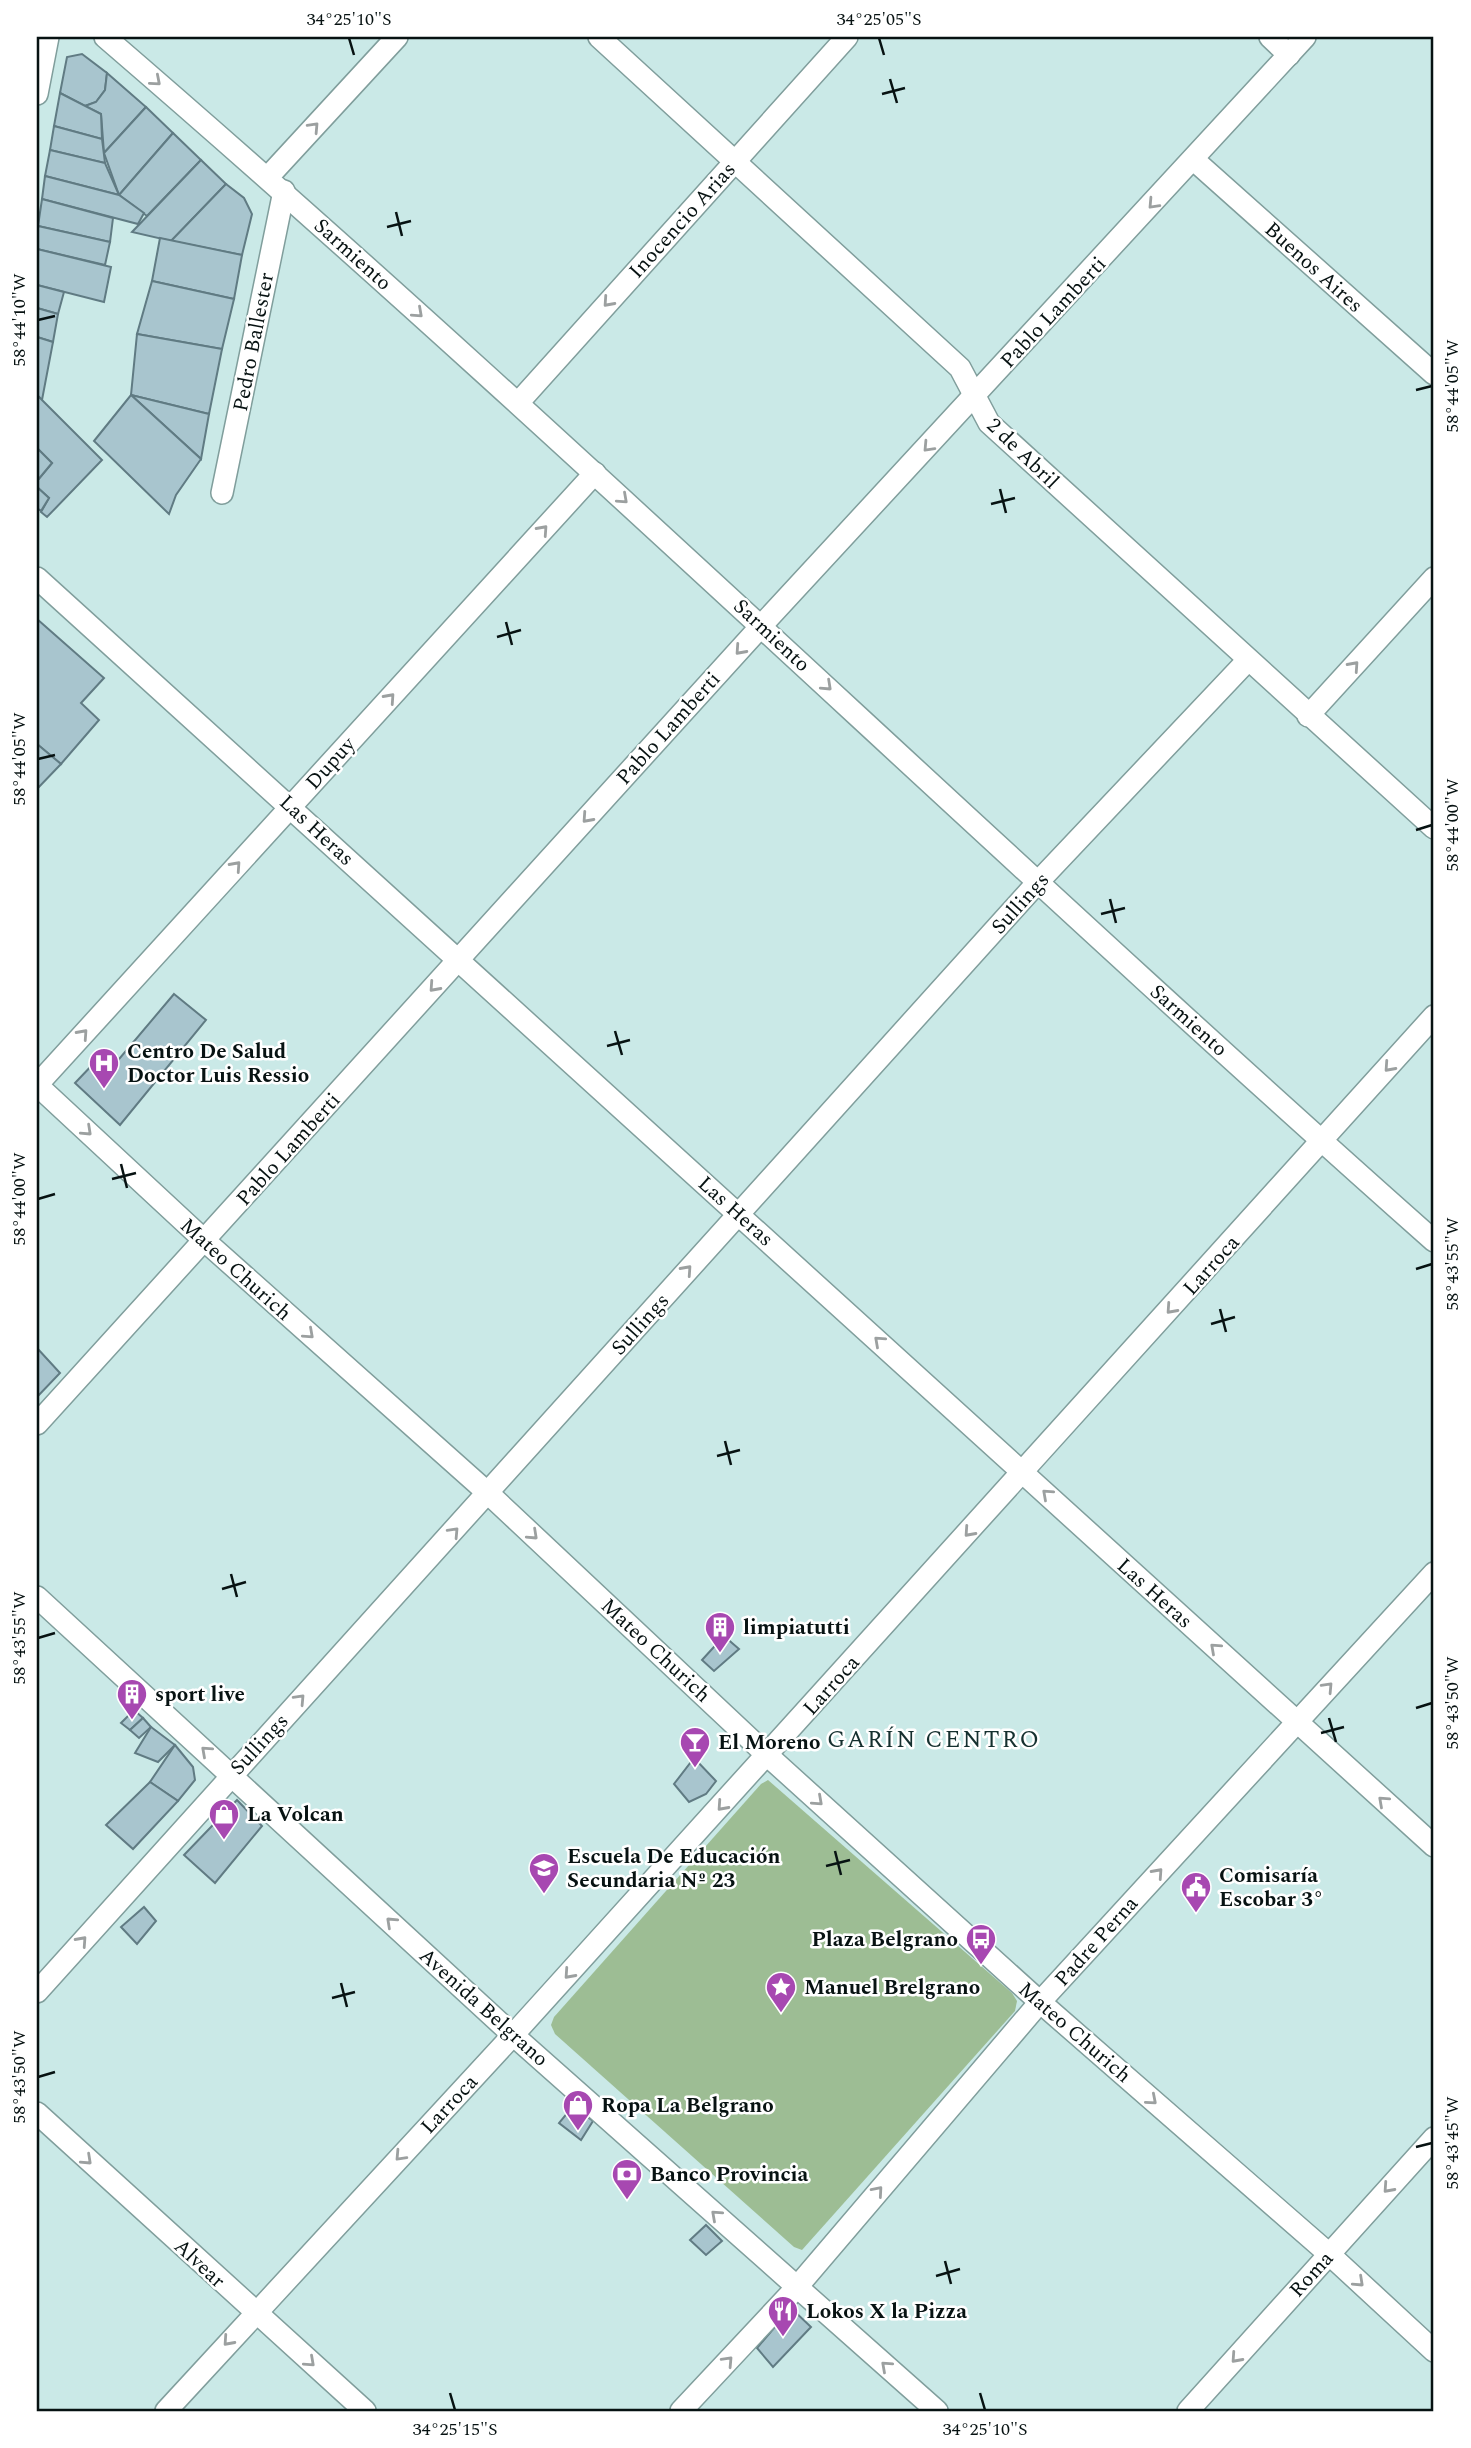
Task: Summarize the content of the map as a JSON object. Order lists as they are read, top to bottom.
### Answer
{
  "streets": {
    "street": [
      "Inocencio Arias",
      "Sarmiento",
      "Buenos Aires",
      "Pablo Lamberti",
      "Pedro Ballester",
      "2 de Abril",
      "Dupuy",
      "Las Heras",
      "Sullings",
      "Larroca",
      "Mateo Churich",
      "Padre Perna",
      "Avenida Belgrano",
      "Alvear",
      "Roma"
    ]
  },
  "crossings": [
    ["Inocencio Arias", "Sarmiento"],
    ["Inocencio Arias", "2 de Abril"],
    ["Sarmiento", "Pablo Lamberti"],
    ["Sarmiento", "Pedro Ballester"],
    ["Sarmiento", "Dupuy"],
    ["Sarmiento", "Sullings"],
    ["Sarmiento", "Larroca"],
    ["Buenos Aires", "Pablo Lamberti"],
    ["Pablo Lamberti", "2 de Abril"],
    ["Pablo Lamberti", "Las Heras"],
    ["Pablo Lamberti", "Mateo Churich"],
    ["2 de Abril", "Sullings"],
    ["Dupuy", "Las Heras"],
    ["Dupuy", "Mateo Churich"],
    ["Las Heras", "Sullings"],
    ["Las Heras", "Larroca"],
    ["Las Heras", "Padre Perna"],
    ["Sullings", "Mateo Churich"],
    ["Sullings", "Avenida Belgrano"],
    ["Larroca", "Mateo Churich"],
    ["Larroca", "Avenida Belgrano"],
    ["Larroca", "Alvear"],
    ["Mateo Churich", "Padre Perna"],
    ["Mateo Churich", "Roma"],
    ["Padre Perna", "Avenida Belgrano"]
  ],
  "one_way": [
    "Inocencio Arias",
    "Sarmiento",
    "Pablo Lamberti",
    "Dupuy",
    "Las Heras",
    "Sullings",
    "Larroca",
    "Mateo Churich",
    "Padre Perna",
    "Avenida Belgrano",
    "Alvear",
    "Roma"
  ],
  "districts": ["GARÍN CENTRO"],
  "places": {
    "hospital": ["Centro De Salud Doctor Luis Ressio"],
    "building": ["limpiatutti", "sport live"],
    "bar": ["El Moreno"],
    "shop": ["La Volcan", "Ropa La Belgrano"],
    "school or university": ["Escuela De Educación Secundaria Nº 23"],
    "public building": ["Comisaría Escobar 3°"],
    "bus stop": ["Plaza Belgrano"],
    "place": ["Manuel Brelgrano"],
    "bank": ["Banco Provincia"],
    "restaurant": ["Lokos X la Pizza"]
  },
  "coordinates": [
    "34°25'10\"S",
    "34°25'05\"S",
    "58°44'10\"W",
    "58°44'05\"W",
    "58°44'00\"W",
    "58°43'55\"W",
    "58°43'50\"W",
    "58°43'45\"W",
    "34°25'15\"S"
  ]
}
